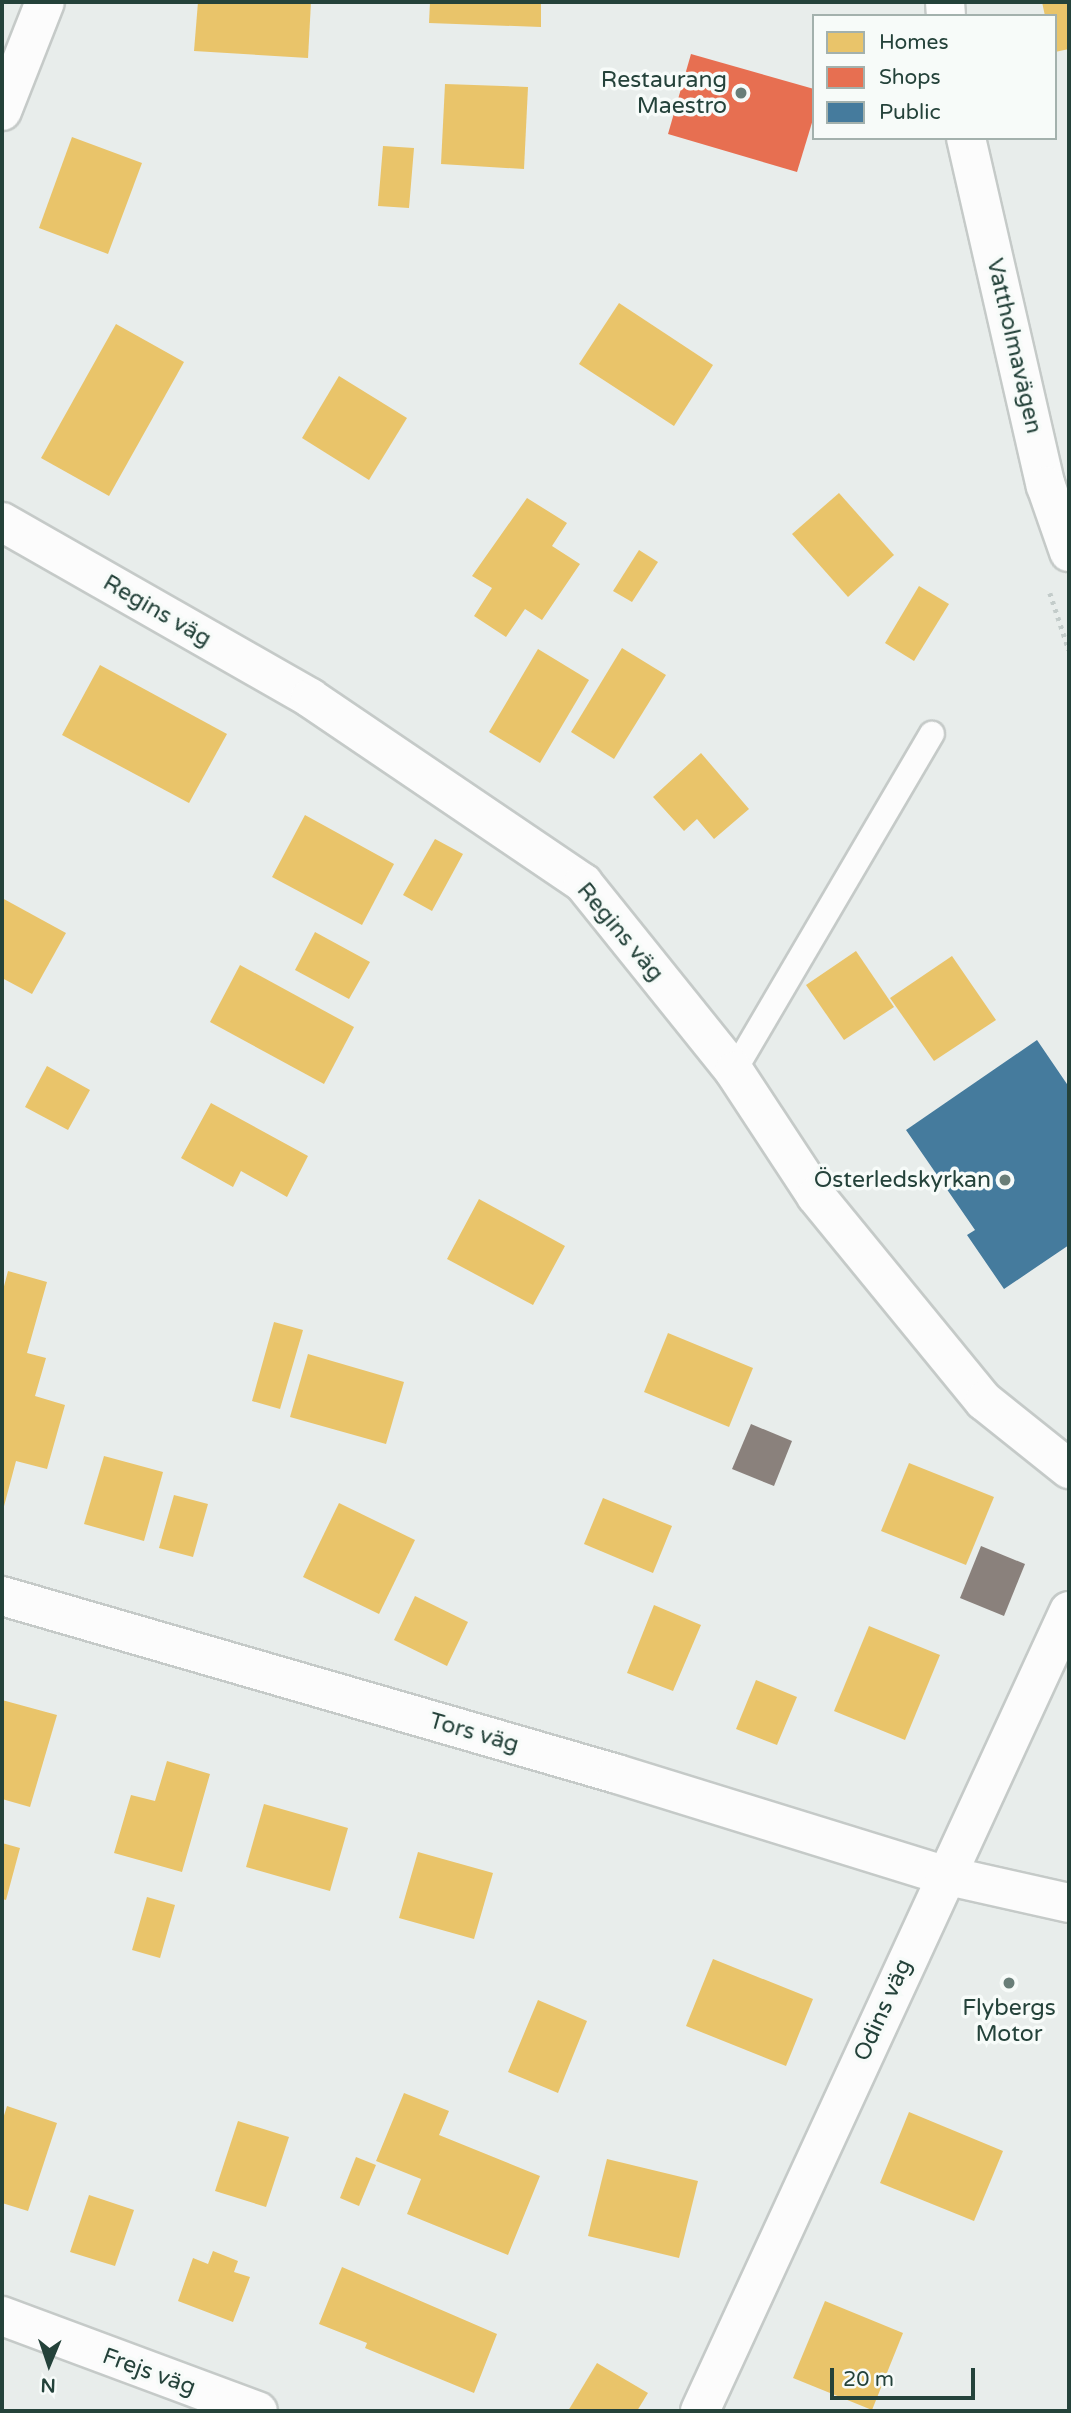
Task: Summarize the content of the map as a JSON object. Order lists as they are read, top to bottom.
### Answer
{
  "streets": {
    "street": [
      "Vattholmavägen",
      "Regins väg",
      "Tors väg",
      "Odins väg",
      "Frejs väg"
    ]
  },
  "crossings": [
    ["Tors väg", "Odins väg"]
  ],
  "places": ["Restaurang Maestro", "Österledskyrkan", "Flybergs Motor"],
  "legend": ["Homes", "Shops", "Public"],
  "scale_bar": "20 m",
  "north": "bottom"
}
